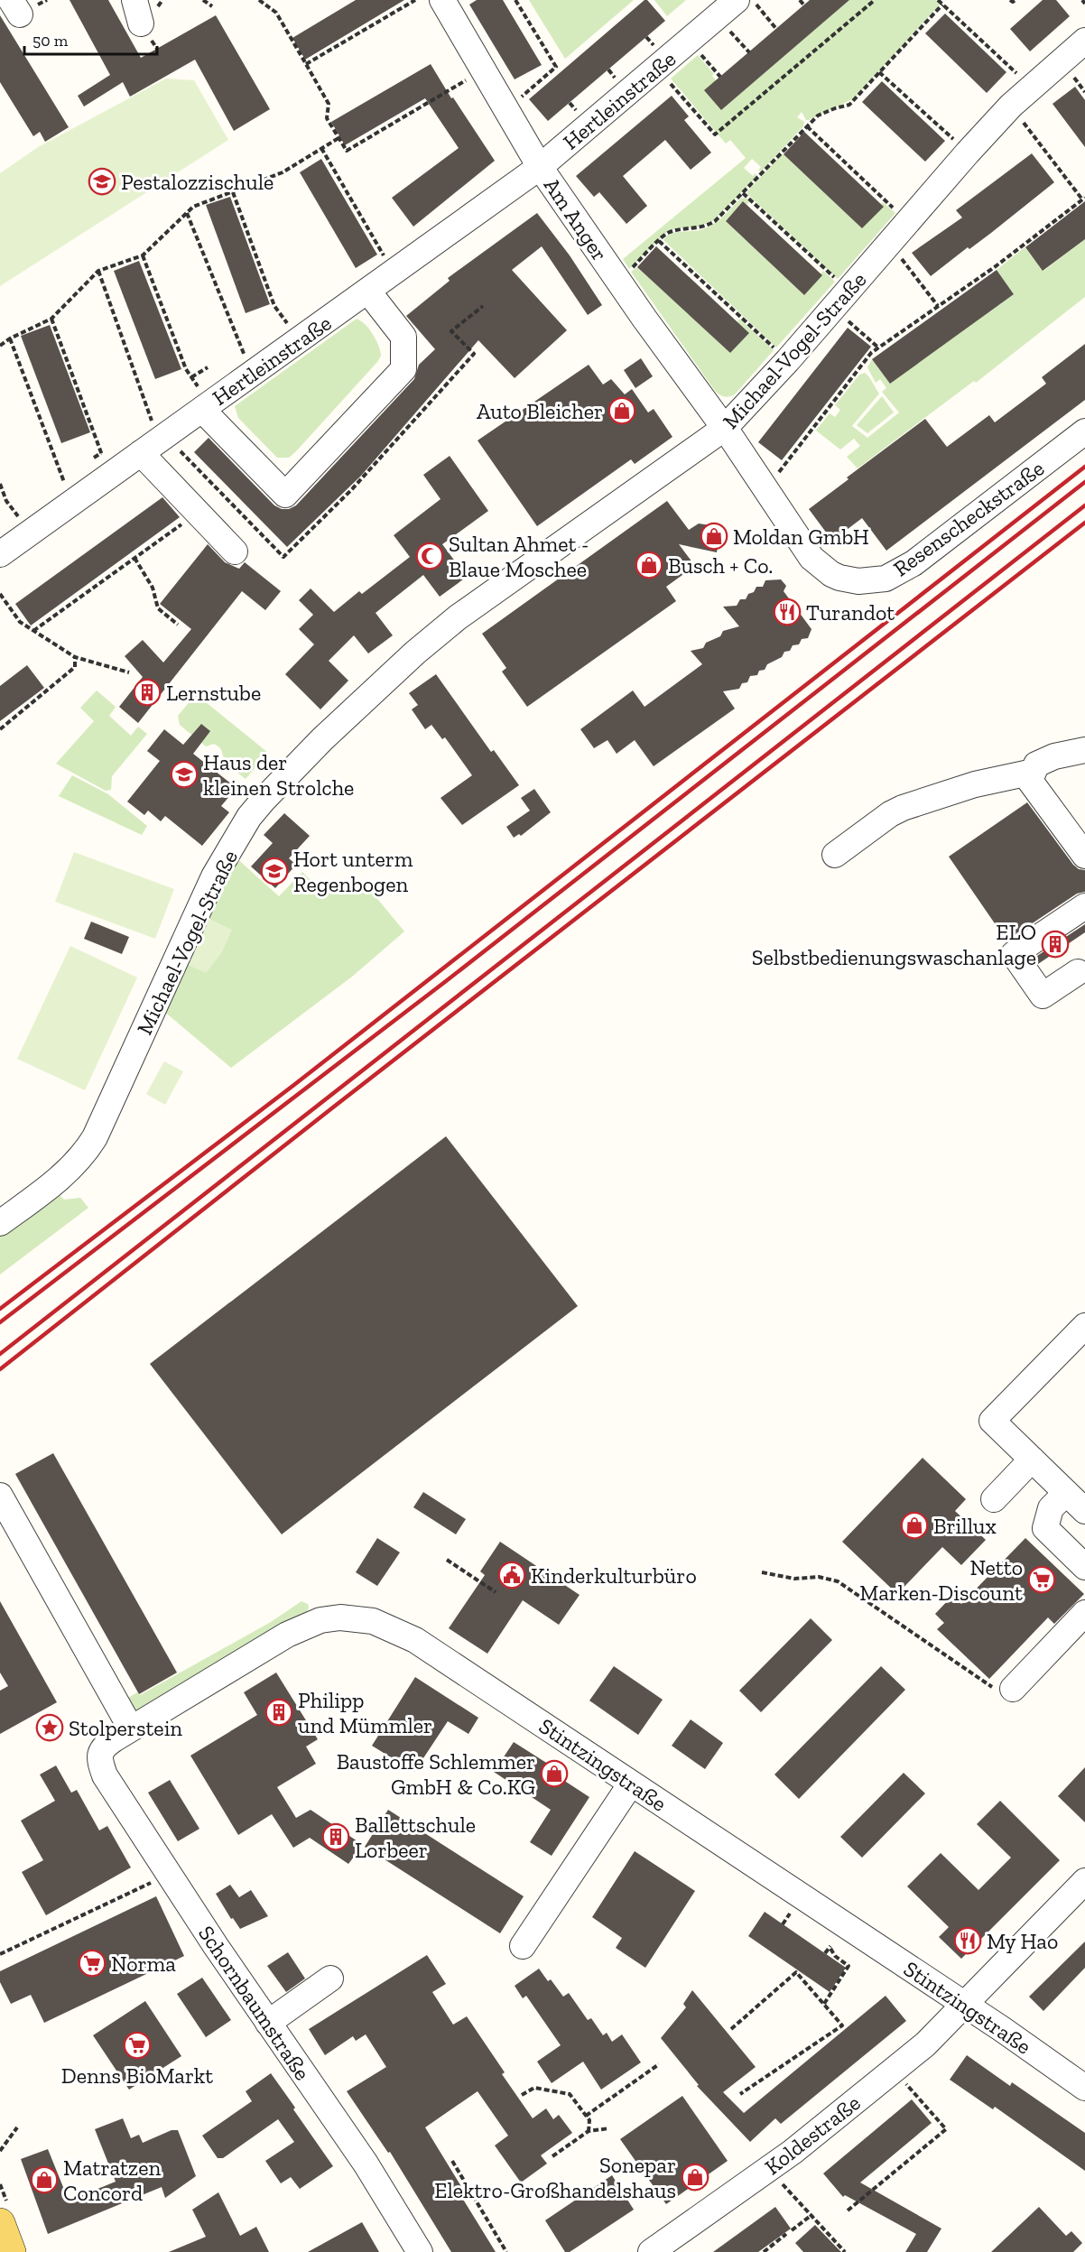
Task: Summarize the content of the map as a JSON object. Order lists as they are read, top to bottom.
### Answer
{
  "streets": {
    "street": [
      "Hertleinstraße",
      "Am Anger",
      "Michael-Vogel-Straße",
      "Resenscheckstraße",
      "Stintzingstraße",
      "Schornbaumstraße",
      "Koldestraße"
    ]
  },
  "crossings": [
    ["Hertleinstraße", "Am Anger"],
    ["Am Anger", "Michael-Vogel-Straße"],
    ["Am Anger", "Resenscheckstraße"],
    ["Michael-Vogel-Straße", "Resenscheckstraße"],
    ["Stintzingstraße", "Schornbaumstraße"],
    ["Stintzingstraße", "Koldestraße"]
  ],
  "places": {
    "school or university": ["Pestalozzischule", "Haus der kleinen Strolche", "Hort unterm Regenbogen"],
    "shop": [
      "Auto Bleicher",
      "Moldan GmbH",
      "Busch + Co.",
      "Brillux",
      "Baustoffe Schlemmer GmbH & Co.KG",
      "Sonepar Elektro-Großhandelshaus",
      "Matratzen Concord"
    ],
    "mosque": ["Sultan Ahmet - Blaue Moschee"],
    "restaurant": ["Turandot", "My Hao"],
    "building": [
      "Lernstube",
      "ELO Selbstbedienungswaschanlage",
      "Philipp und Mümmler",
      "Ballettschule Lorbeer"
    ],
    "public building": ["Kinderkulturbüro"],
    "supermarket": ["Netto Marken-Discount", "Norma", "Denns BioMarkt"],
    "place": ["Stolperstein"]
  },
  "scale_bar": "50 m"
}
